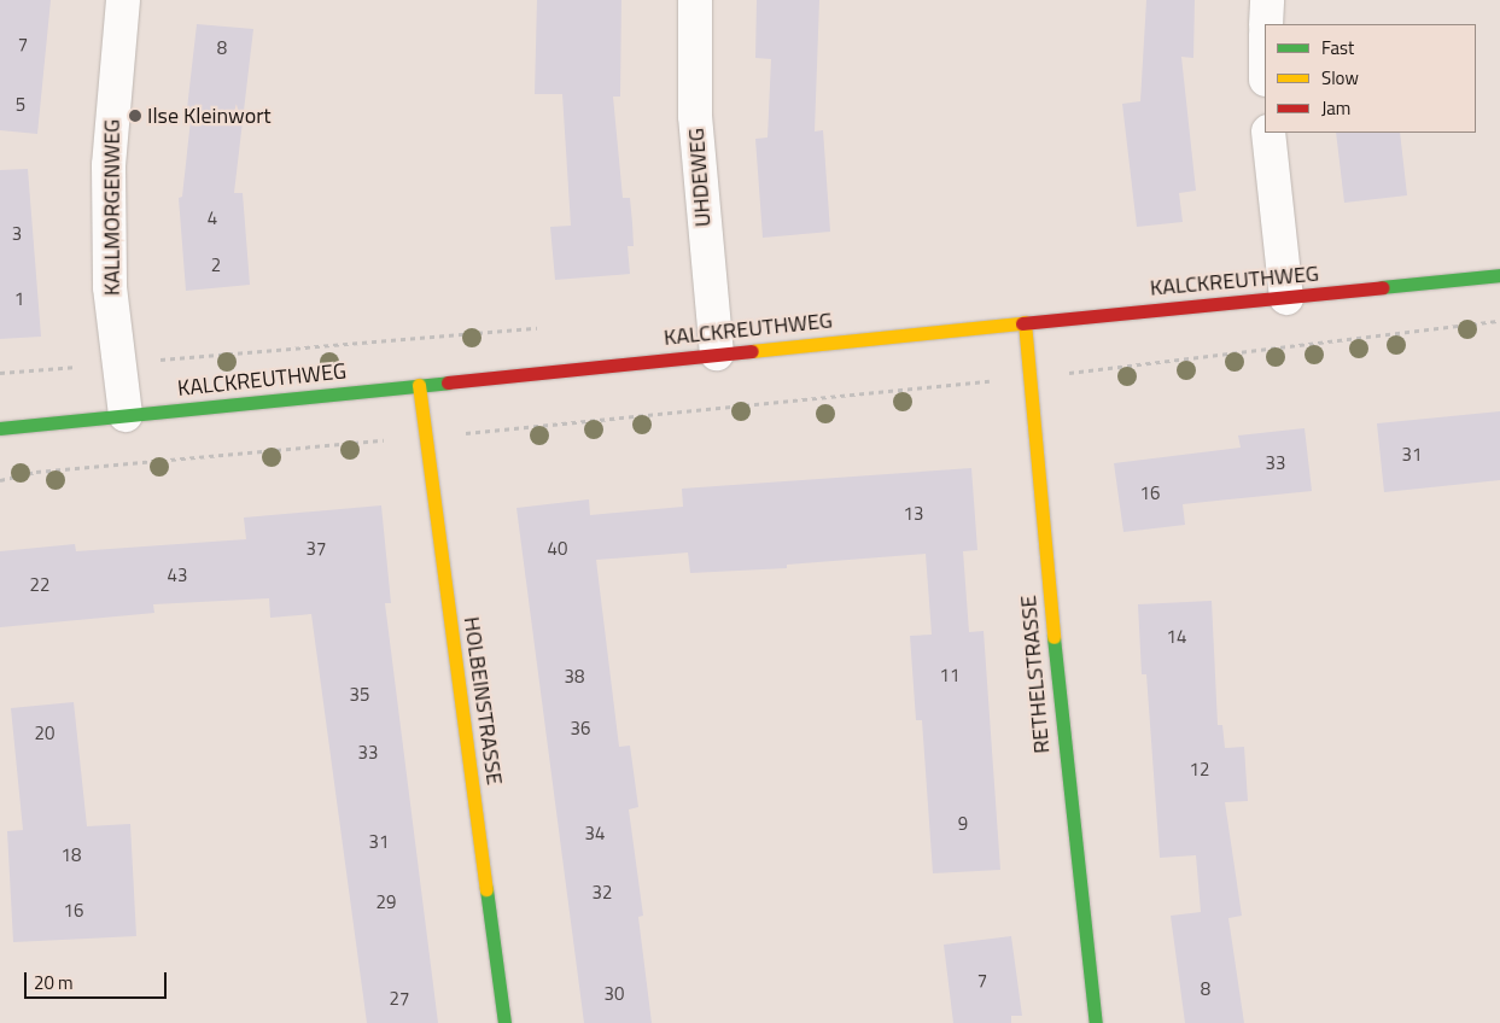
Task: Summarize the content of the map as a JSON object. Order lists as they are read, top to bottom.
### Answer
{
  "streets": {
    "street": [
      "UHDEWEG",
      "KALLMORGENWEG",
      "KALCKREUTHWEG",
      "RETHELSTRASSE",
      "HOLBEINSTRASSE"
    ]
  },
  "crossings": [
    ["UHDEWEG", "KALCKREUTHWEG"],
    ["KALLMORGENWEG", "KALCKREUTHWEG"],
    ["KALCKREUTHWEG", "RETHELSTRASSE"],
    ["KALCKREUTHWEG", "HOLBEINSTRASSE"]
  ],
  "places": ["Ilse Kleinwort"],
  "house_numbers": [
    "7",
    "8",
    "5",
    "4",
    "3",
    "2",
    "1",
    "31",
    "33",
    "16",
    "13",
    "37",
    "40",
    "43",
    "22",
    "14",
    "11",
    "38",
    "35",
    "36",
    "20",
    "33",
    "12",
    "9",
    "34",
    "31",
    "18",
    "32",
    "29",
    "16",
    "7",
    "8",
    "30",
    "27"
  ],
  "legend": ["Fast", "Slow", "Jam"],
  "scale_bar": "20 m"
}
